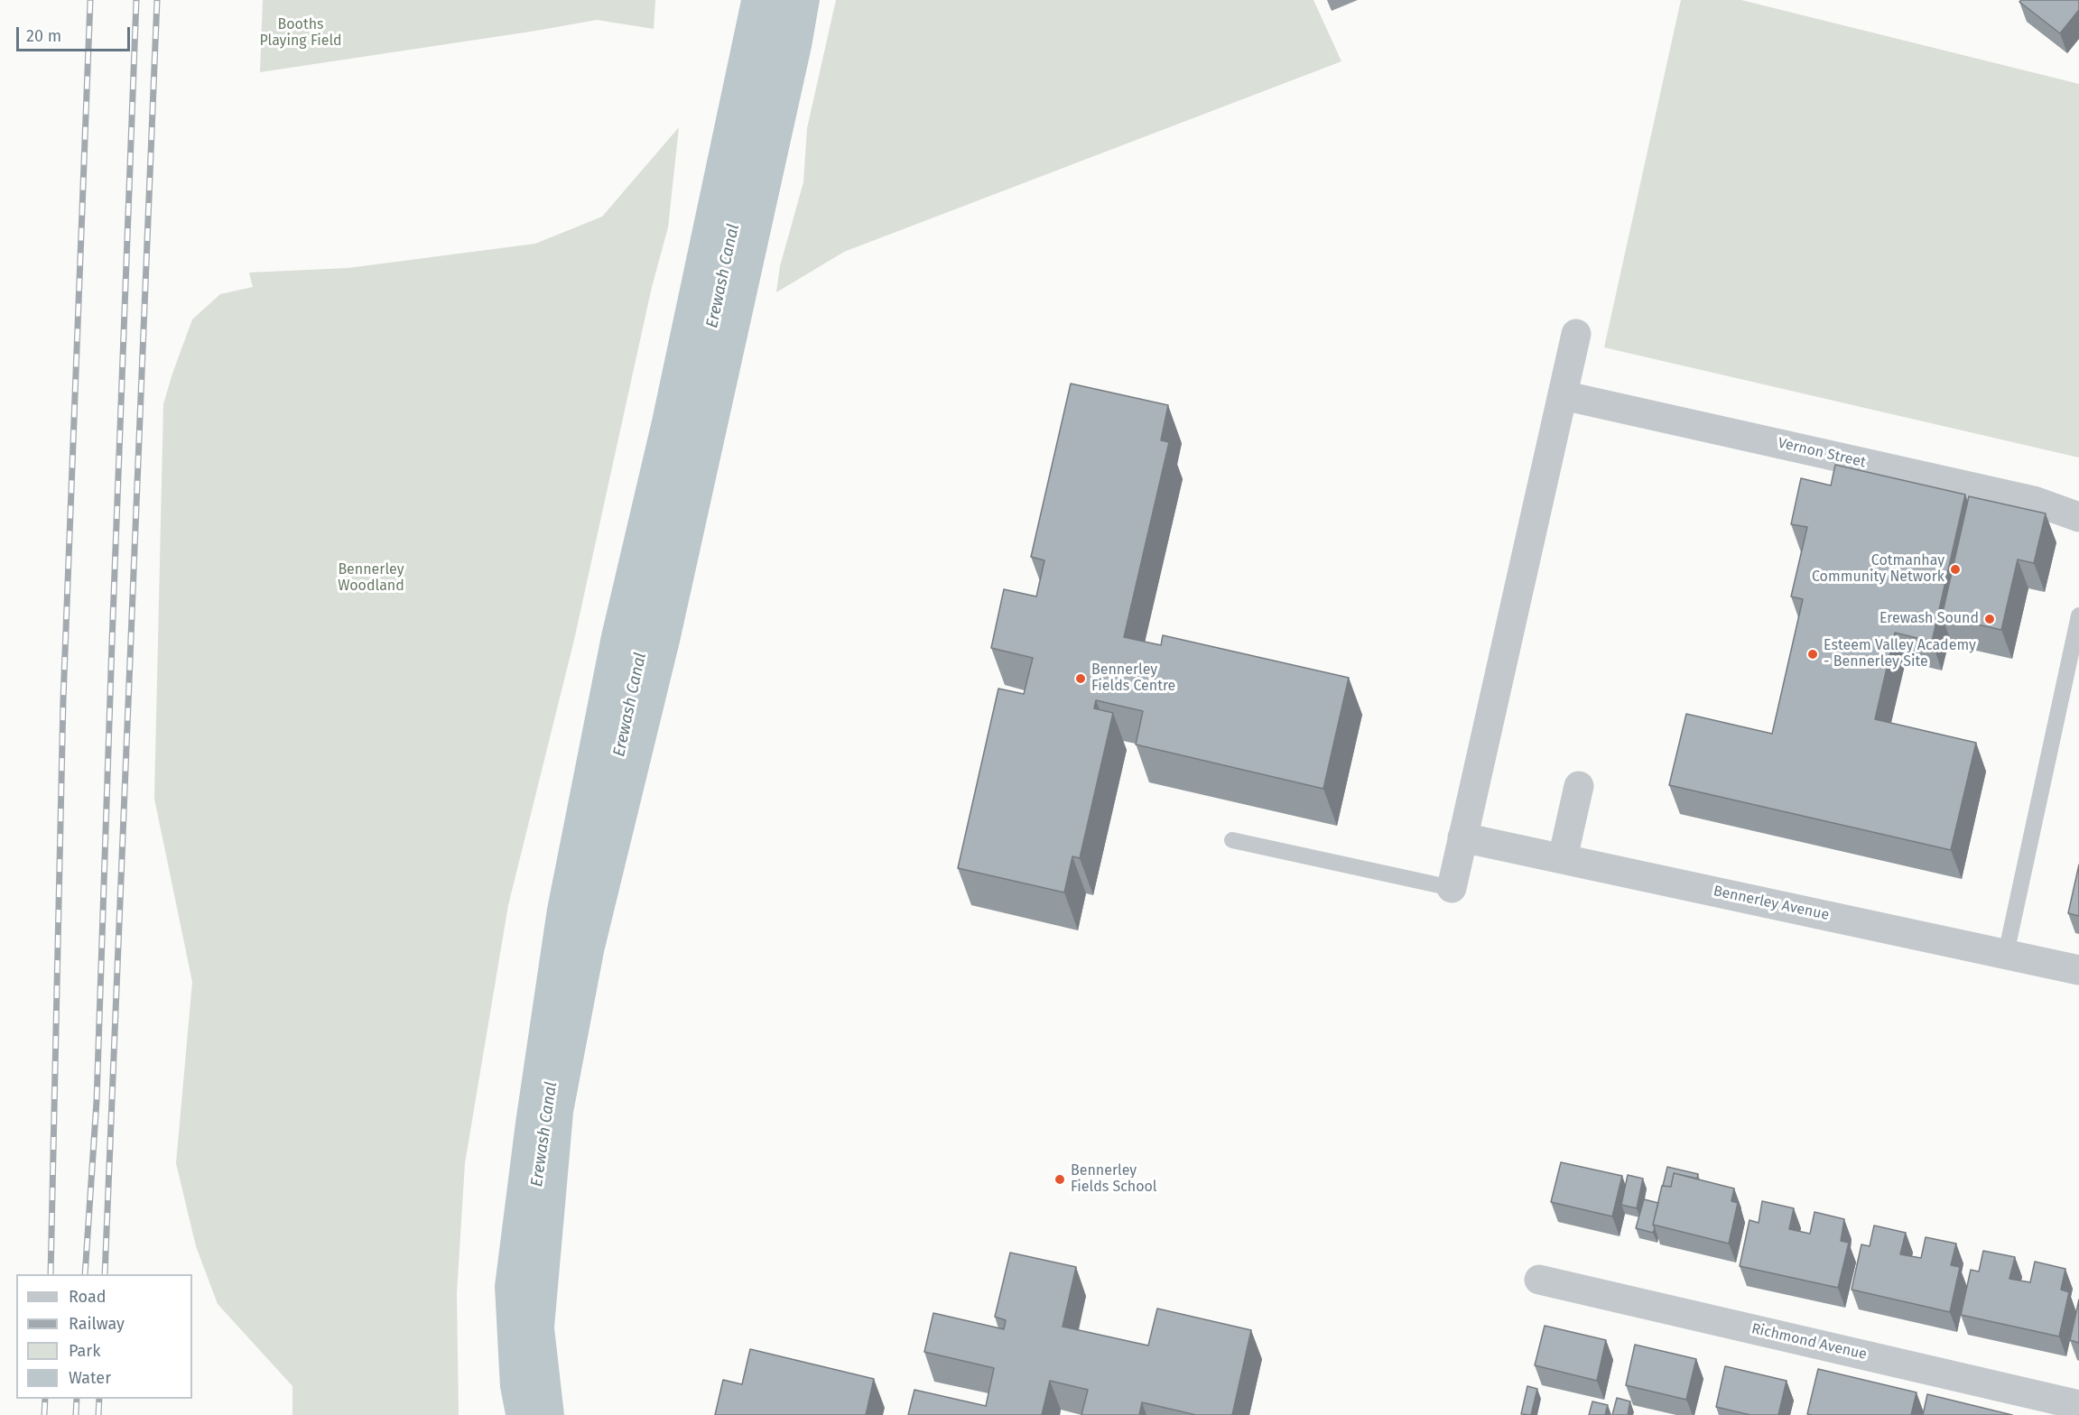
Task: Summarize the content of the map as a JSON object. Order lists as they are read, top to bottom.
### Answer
{
  "streets": {
    "street": ["Vernon Street", "Bennerley Avenue", "Richmond Avenue"]
  },
  "water": ["Erewash Canal"],
  "parks": ["Booths Playing Field", "Bennerley Woodland"],
  "places": [
    "Cotmanhay Community Network",
    "Erewash Sound",
    "Esteem Valley Academy - Bennerley Site",
    "Bennerley Fields Centre",
    "Bennerley Fields School"
  ],
  "legend": [
    "Road",
    "Railway",
    "Park",
    "Water"
  ],
  "scale_bar": "20 m"
}
